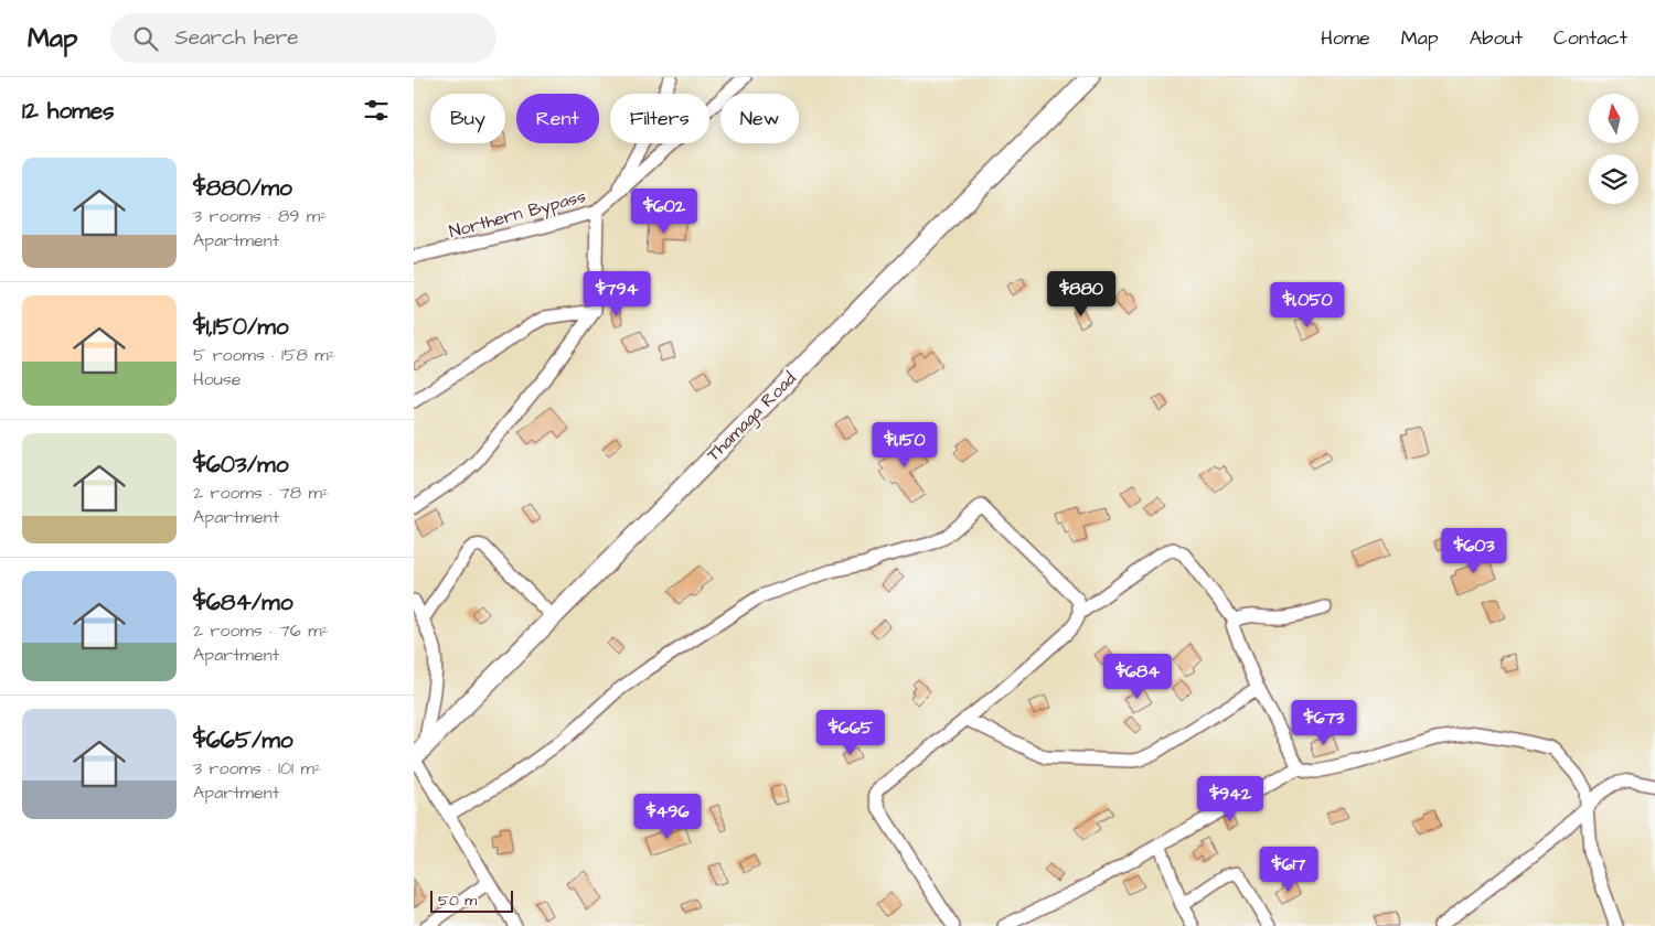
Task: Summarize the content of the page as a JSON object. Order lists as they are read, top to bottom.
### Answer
{
  "streets": {
    "main road": ["Thamaga Road"],
    "street": ["Northern Bypass"]
  },
  "scale_bar": "50 m",
  "north": "top",
  "page": {
    "header": "Map",
    "search": "Search here",
    "nav": [
      "Home",
      "Map",
      "About",
      "Contact"
    ],
    "heading": "12 homes",
    "chip": [
      "Buy",
      "Rent",
      "Filters",
      "New"
    ],
    "list": [
      {
        "name": "$880/mo",
        "note": "3 rooms · 89 m² · Apartment"
      },
      {
        "name": "$1,150/mo",
        "note": "5 rooms · 158 m² · House"
      },
      {
        "name": "$603/mo",
        "note": "2 rooms · 78 m² · Apartment"
      },
      {
        "name": "$684/mo",
        "note": "2 rooms · 76 m² · Apartment"
      },
      {
        "name": "$665/mo",
        "note": "3 rooms · 101 m² · Apartment"
      }
    ],
    "price": [
      "$602",
      "$794",
      "$880",
      "$1,050",
      "$1,150",
      "$603",
      "$684",
      "$673",
      "$665",
      "$942",
      "$496",
      "$617"
    ],
    "scale": "50 m"
  }
}
